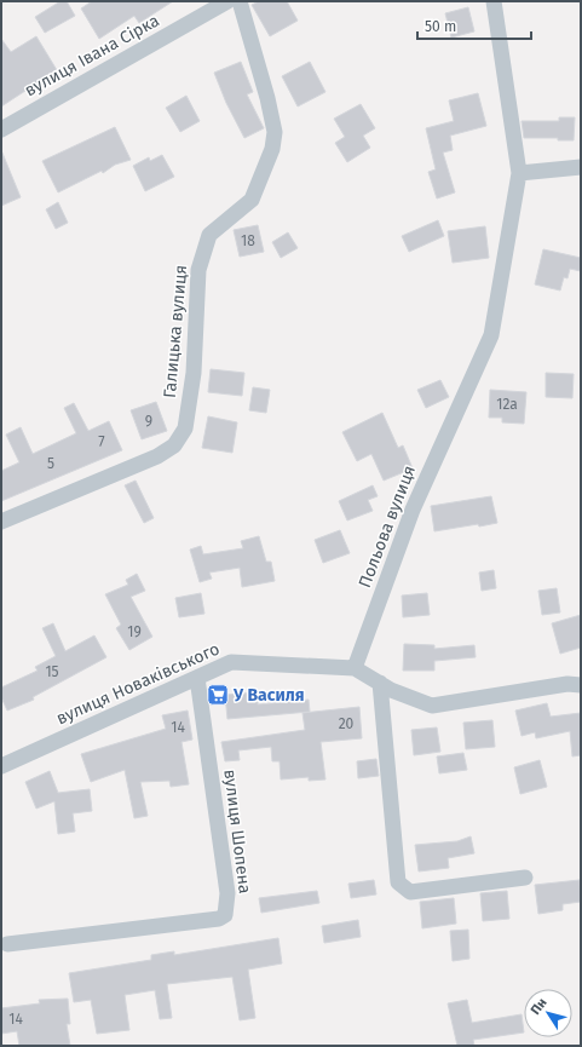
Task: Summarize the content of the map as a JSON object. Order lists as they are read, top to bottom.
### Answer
{
  "streets": {
    "street": [
      "вулиця Івана Сірка",
      "Галицька вулиця",
      "Польова вулиця",
      "вулиця Новаківського",
      "вулиця Шопена"
    ]
  },
  "crossings": [
    ["Польова вулиця", "вулиця Новаківського"],
    ["вулиця Новаківського", "вулиця Шопена"]
  ],
  "places": {
    "supermarket": ["У Василя"]
  },
  "house_numbers": [
    "18",
    "12а",
    "9",
    "7",
    "5",
    "19",
    "15",
    "20",
    "14",
    "14"
  ],
  "scale_bar": "50 m",
  "north": "top left"
}
